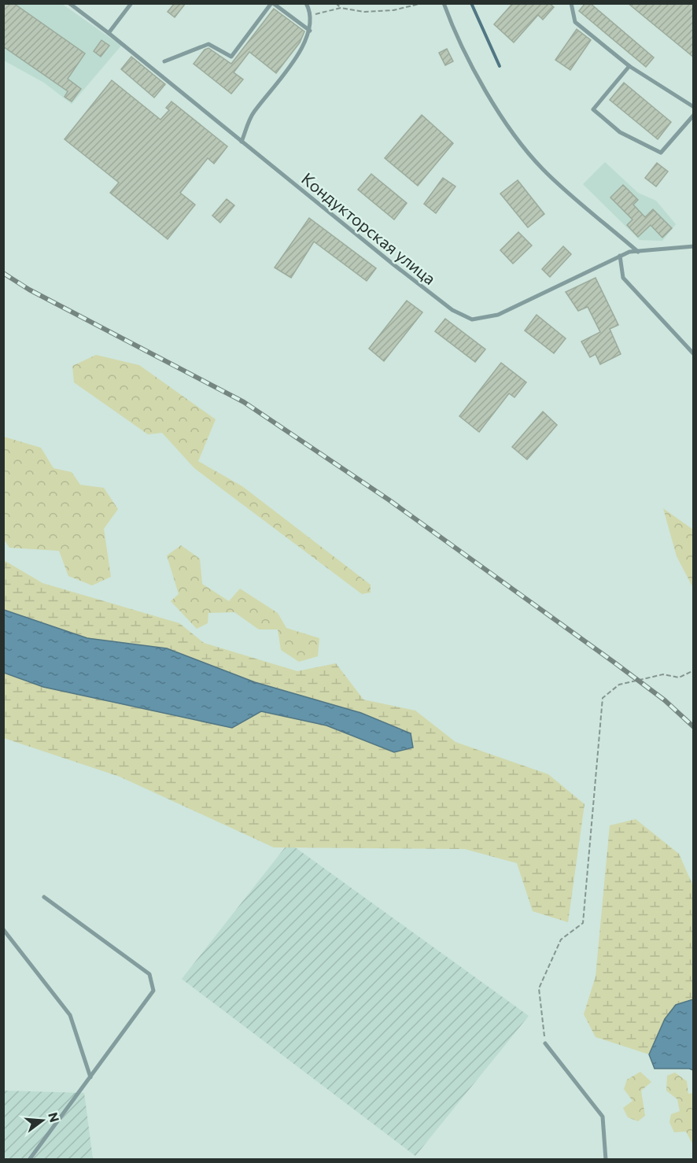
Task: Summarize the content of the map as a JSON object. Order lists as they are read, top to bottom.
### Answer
{
  "streets": {
    "lane": ["Кондукторская улица"]
  },
  "north": "right"
}
